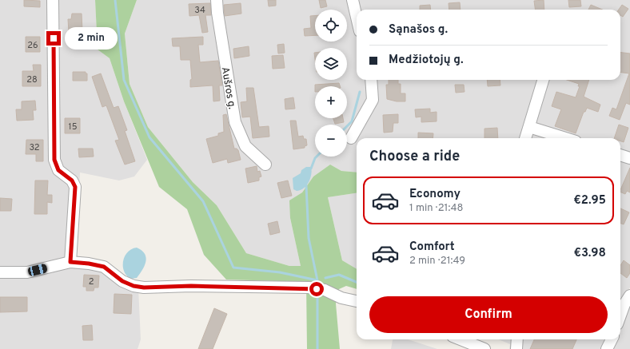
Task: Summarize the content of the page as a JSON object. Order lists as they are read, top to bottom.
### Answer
{
  "streets": {
    "street": ["Aušros g."]
  },
  "house_numbers": [
    "34",
    "26",
    "28",
    "15",
    "32",
    "2"
  ],
  "page": {
    "map_buttons": ["+", "−"],
    "banner": ["Sąnašos g.", "Medžiotojų g."],
    "bubble": "2 min",
    "heading": "Choose a ride",
    "list": [
      {
        "name": "Economy",
        "note": "1 min · 21:48",
        "value": "€2.95"
      },
      {
        "name": "Comfort",
        "note": "2 min · 21:49",
        "value": "€3.98"
      }
    ],
    "buttons": "Confirm"
  }
}
